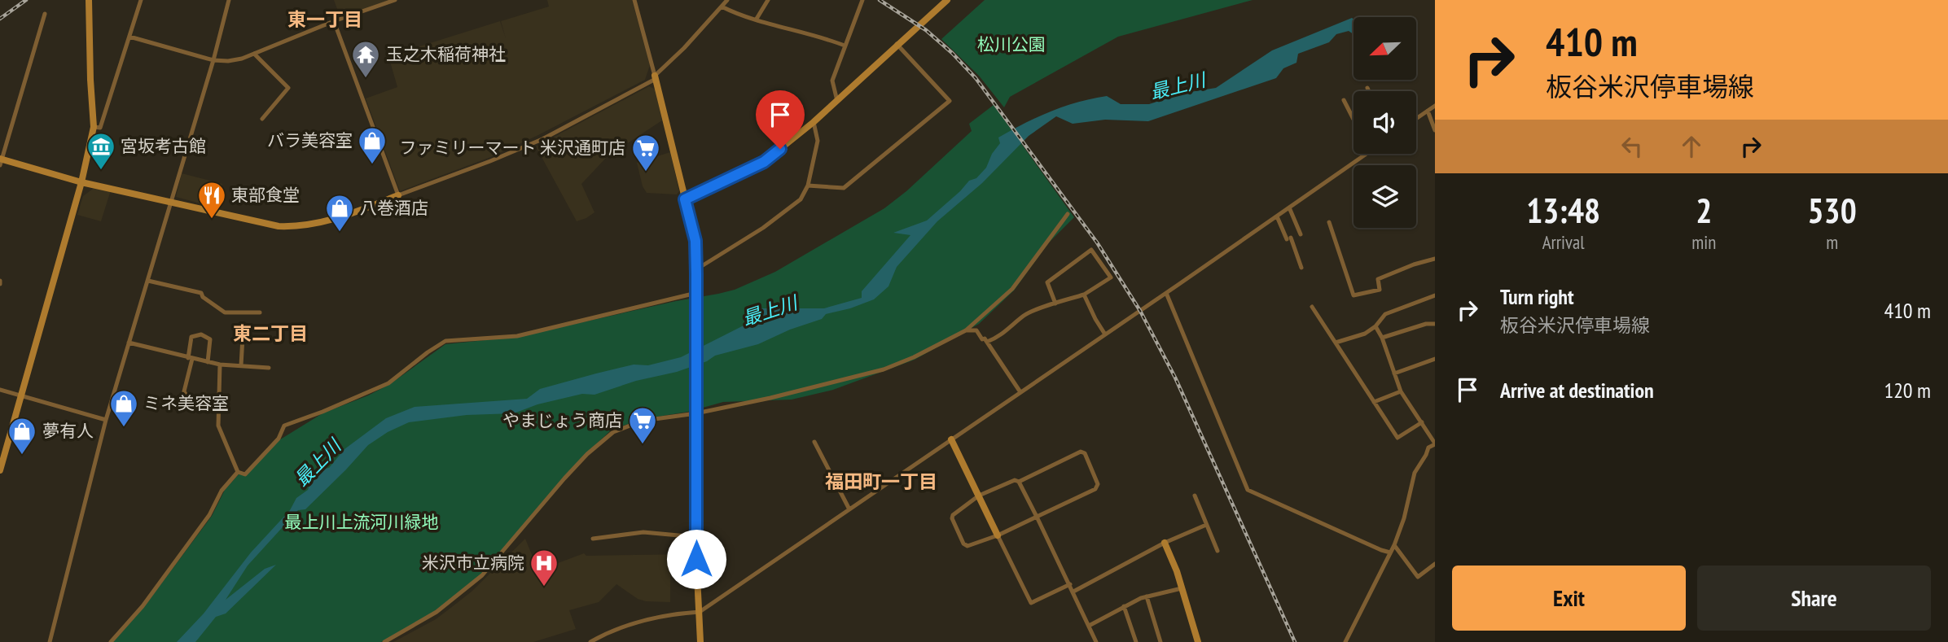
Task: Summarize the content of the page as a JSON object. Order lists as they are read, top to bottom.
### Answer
{
  "districts": ["東一丁目", "東二丁目", "福田町一丁目"],
  "water": ["最上川"],
  "parks": ["松川公園", "最上川上流河川緑地"],
  "places": {
    "temple": ["玉之木稲荷神社"],
    "shop": [
      "バラ美容室",
      "八巻酒店",
      "ミネ美容室",
      "夢有人"
    ],
    "museum": ["宮坂考古館"],
    "supermarket": ["ファミリーマート 米沢通町店", "やまじょう商店"],
    "restaurant": ["東部食堂"],
    "hospital": ["米沢市立病院"]
  },
  "north": "bottom left",
  "page": {
    "turn": ["410 m", "板谷米沢停車場線"],
    "eta": [
      "13:48",
      "Arrival",
      "2",
      "min",
      "530",
      "m"
    ],
    "list": [
      {
        "name": "Turn right",
        "note": "板谷米沢停車場線",
        "value": "410 m"
      },
      {
        "name": "Arrive at destination",
        "value": "120 m"
      }
    ],
    "buttons": ["Exit", "Share"]
  }
}
